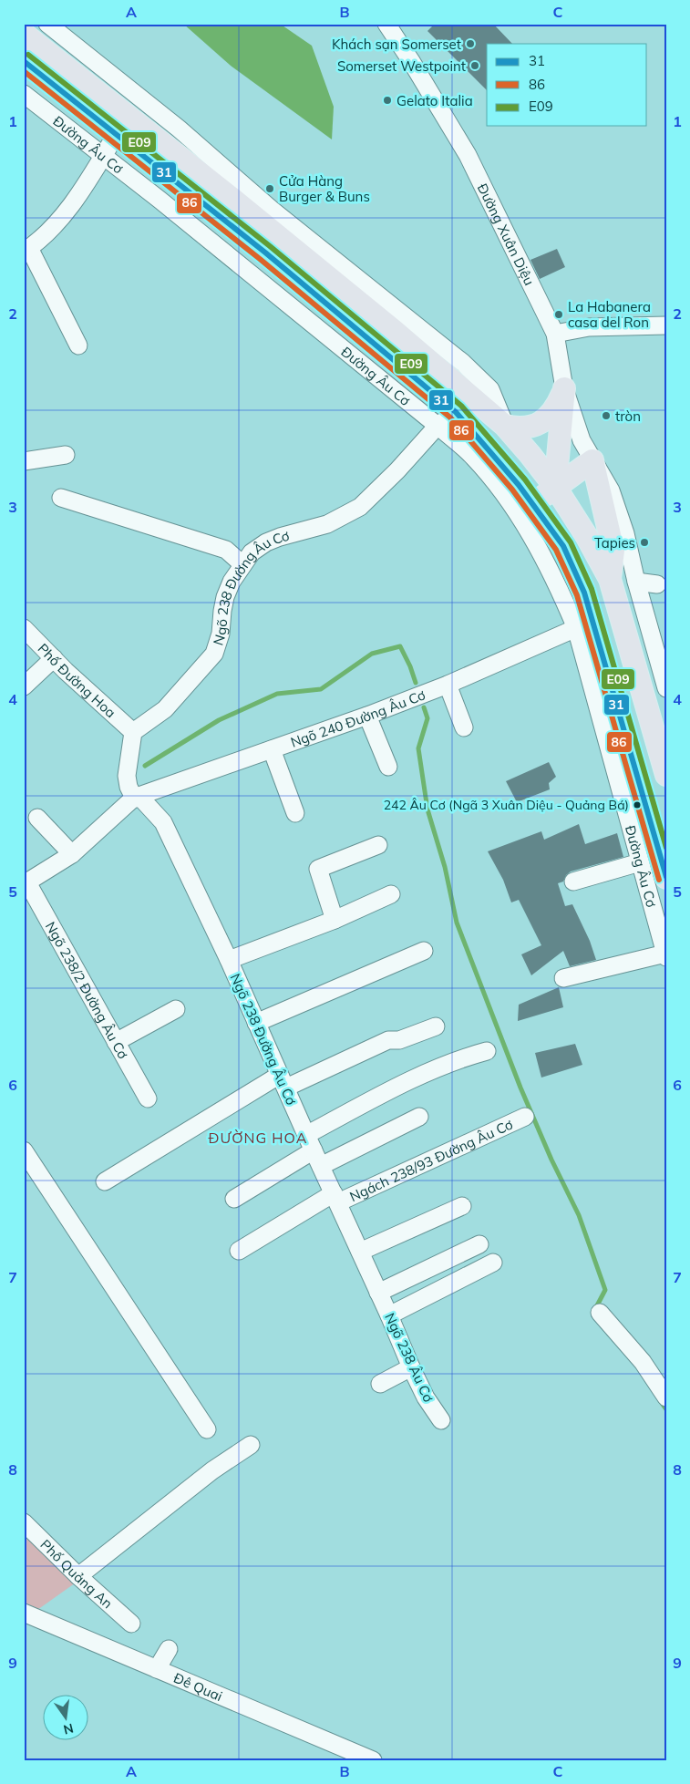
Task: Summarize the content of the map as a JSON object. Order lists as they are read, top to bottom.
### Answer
{
  "streets": {
    "main road": ["Đường Âu Cơ"],
    "street": [
      "Đường Xuân Diệu",
      "Ngõ 238 Đường Âu Cơ",
      "Phố Đường Hoa",
      "Ngõ 240 Đường Âu Cơ",
      "Ngõ 238/2 Đường Âu Cơ",
      "Ngách 238/93 Đường Âu Cơ",
      "Ngõ 238 Âu Cơ",
      "Phố Quảng An",
      "Đê Quai"
    ]
  },
  "crossings": [
    ["Đường Âu Cơ", "Ngõ 238 Đường Âu Cơ"],
    ["Đường Âu Cơ", "Ngõ 240 Đường Âu Cơ"],
    ["Ngõ 238 Đường Âu Cơ", "Phố Đường Hoa"],
    ["Ngõ 238 Đường Âu Cơ", "Ngõ 240 Đường Âu Cơ"],
    ["Ngõ 238 Đường Âu Cơ", "Ngách 238/93 Đường Âu Cơ"],
    ["Ngõ 238 Đường Âu Cơ", "Ngõ 238 Âu Cơ"]
  ],
  "districts": ["ĐƯỜNG HOA"],
  "places": [
    "Khách sạn Somerset",
    "Somerset Westpoint",
    "Gelato Italia",
    "Cửa Hàng Burger & Buns",
    "La Habanera casa del Ron",
    "tròn",
    "Tapies",
    "242 Âu Cơ (Ngã 3 Xuân Diệu - Quảng Bá)"
  ],
  "lines": ["transit line E09", "transit line 31", "transit line 86"],
  "legend": ["31", "86", "E09"],
  "north": "bottom",
  "grid": {
    "columns": ["A", "B", "C"],
    "rows": [
      "1",
      "2",
      "3",
      "4",
      "5",
      "6",
      "7",
      "8",
      "9"
    ]
  }
}
